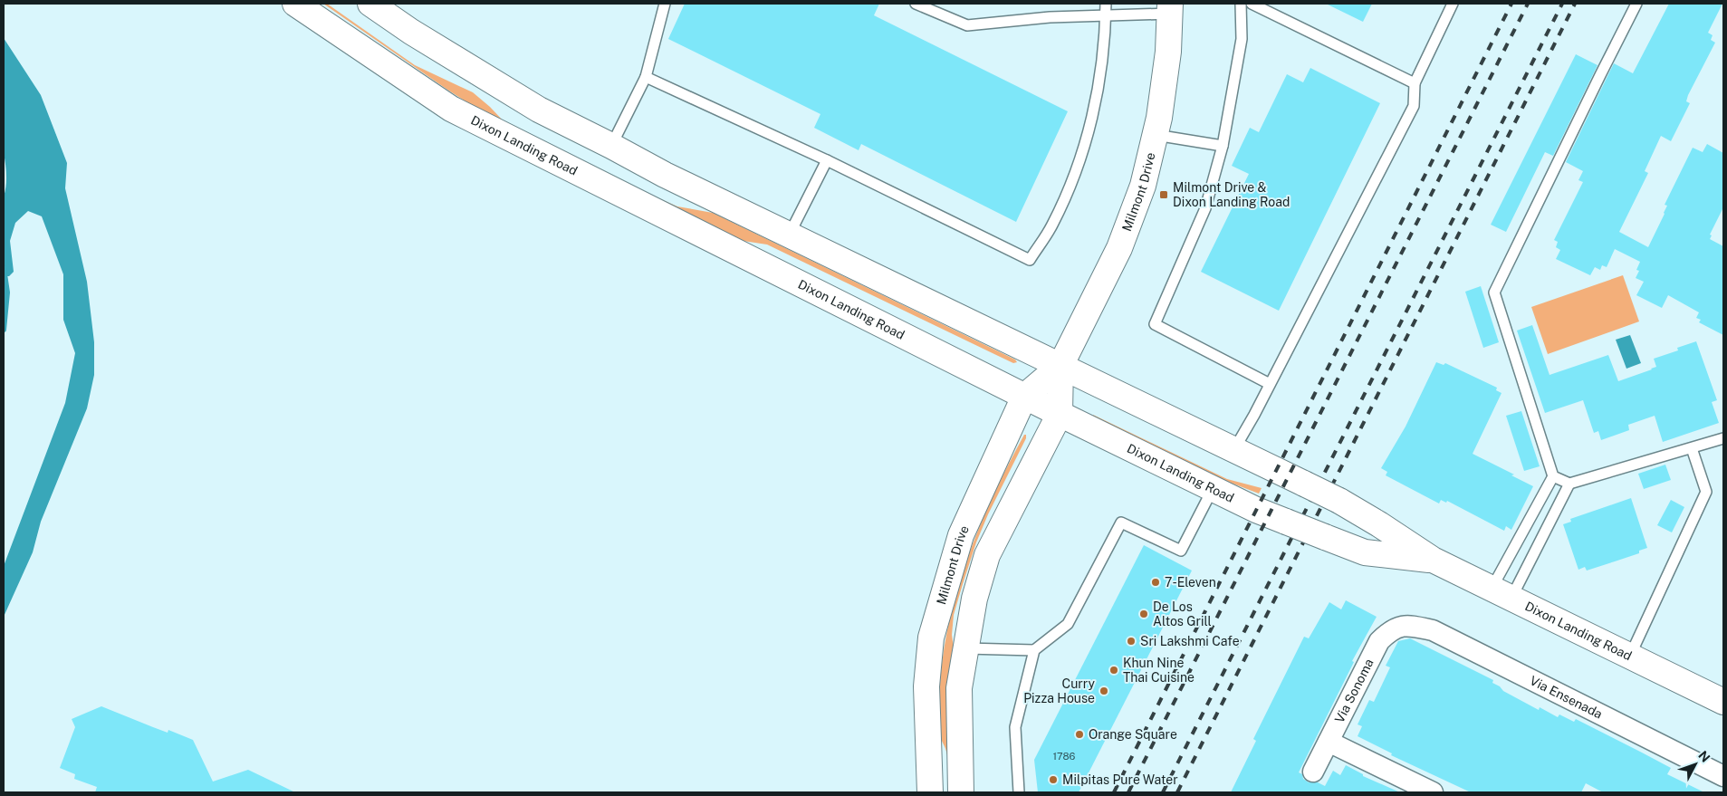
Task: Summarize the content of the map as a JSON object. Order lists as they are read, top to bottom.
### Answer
{
  "streets": {
    "main road": ["Dixon Landing Road", "Milmont Drive"],
    "street": ["Via Sonoma", "Via Ensenada"]
  },
  "crossings": [
    ["Dixon Landing Road", "Milmont Drive"],
    ["Via Sonoma", "Via Ensenada"]
  ],
  "places": {
    "transit": ["Milmont Drive & Dixon Landing Road"],
    "other": [
      "7-Eleven",
      "De Los Altos Grill",
      "Sri Lakshmi Cafe",
      "Khun Nine Thai Cuisine",
      "Curry Pizza House",
      "Orange Square",
      "Milpitas Pure Water"
    ]
  },
  "house_numbers": ["1786"],
  "north": "top right"
}
